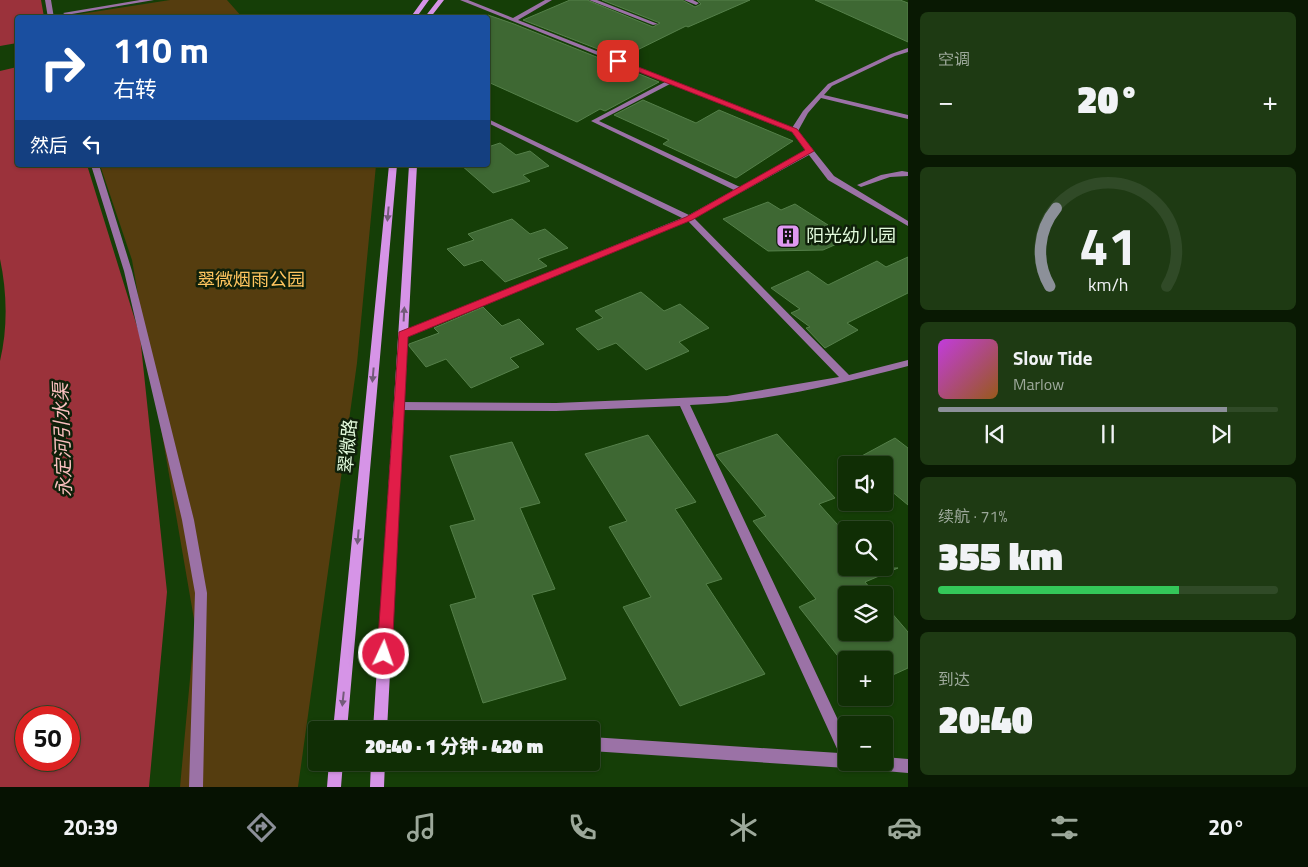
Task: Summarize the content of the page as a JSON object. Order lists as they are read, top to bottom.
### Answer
{
  "streets": {
    "main road": ["翠微路"]
  },
  "water": ["永定河引水渠"],
  "parks": ["翠微烟雨公园"],
  "places": {
    "building": ["阳光幼儿园"]
  },
  "page": {
    "tile": [
      "空调",
      ["续航 · 71%", "355 km"],
      ["到达", "20:40"]
    ],
    "turn": ["110 m", "右转"],
    "heat": ["−", "20°", "+"],
    "then": "然后",
    "song": ["Slow Tide", "Marlow"],
    "map_buttons": ["+", "−"],
    "limit": "50",
    "trip": "20:40 · 1 分钟 · 420 m",
    "tabs": ["20:39", "20°"],
    "gauge": ["41", "km/h"]
  }
}
